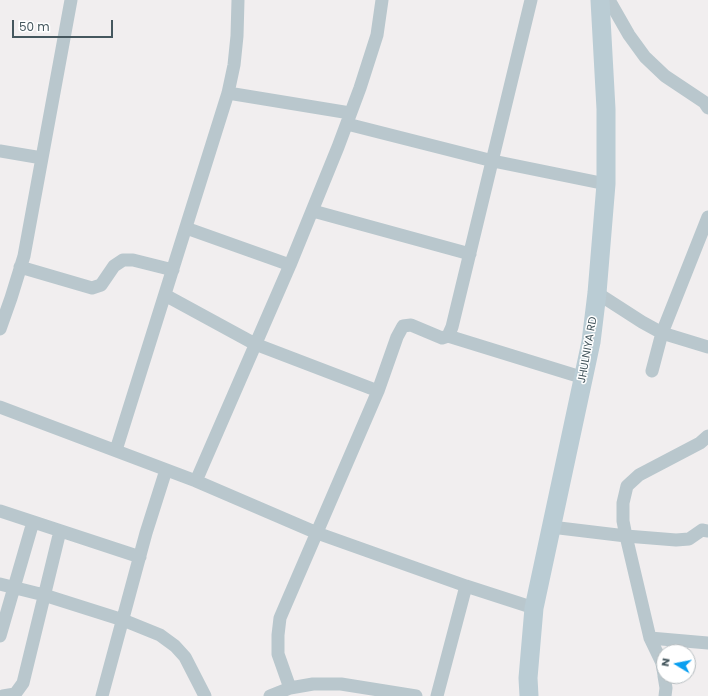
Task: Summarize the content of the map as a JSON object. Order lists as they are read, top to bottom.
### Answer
{
  "streets": {
    "street": ["JHULNIYA RD"]
  },
  "scale_bar": "50 m",
  "north": "left"
}
